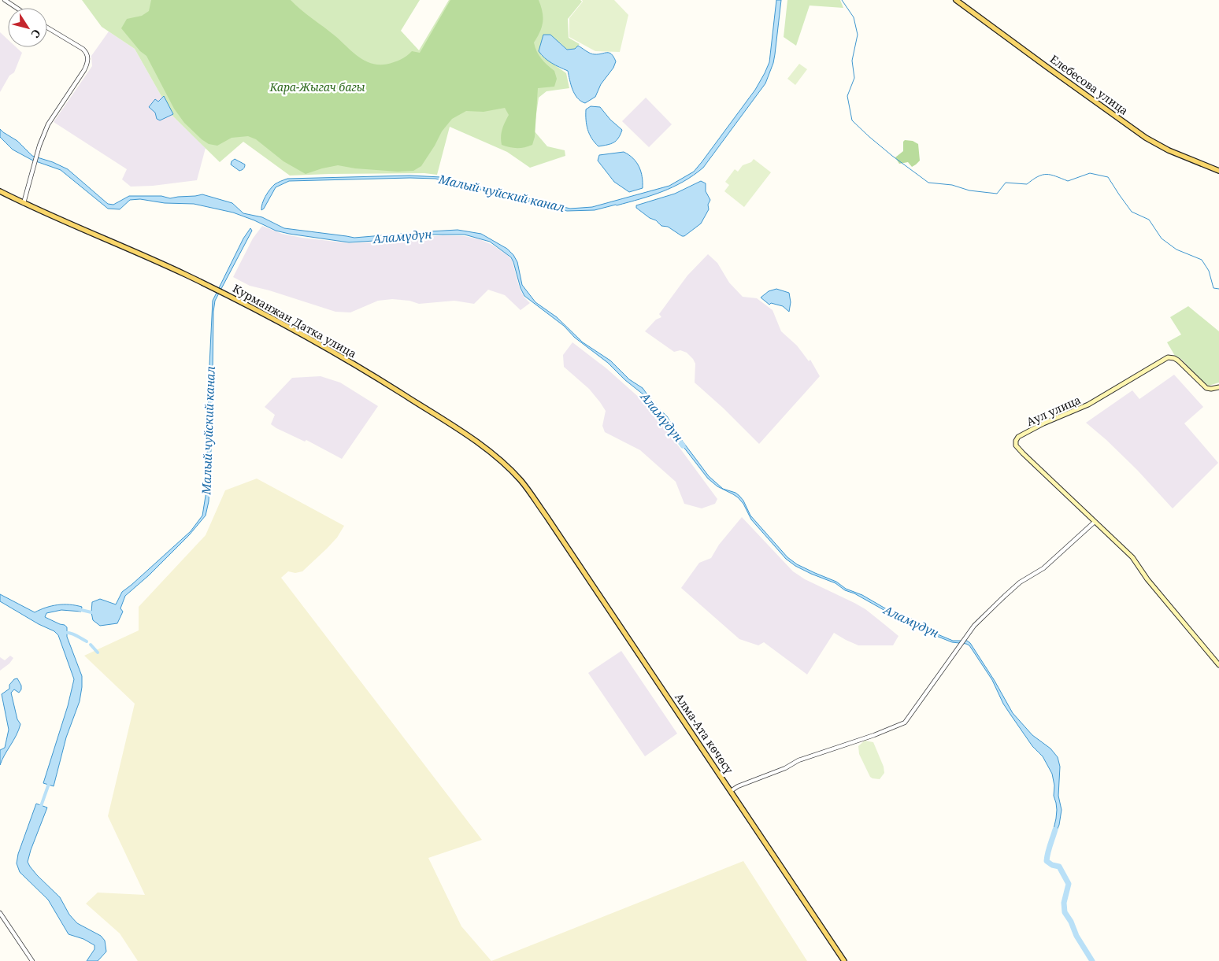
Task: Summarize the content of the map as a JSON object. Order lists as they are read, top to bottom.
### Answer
{
  "streets": {
    "main road": [
      "Елебесова улица",
      "Курманжан Датка улица",
      "Аул улица",
      "Алма-Ата көчөсү"
    ]
  },
  "crossings": [
    ["Курманжан Датка улица", "Алма-Ата көчөсү"]
  ],
  "water": ["Малый чуйский канал", "Аламүдүн"],
  "parks": ["Кара-Жыгач багы"],
  "north": "bottom right"
}
